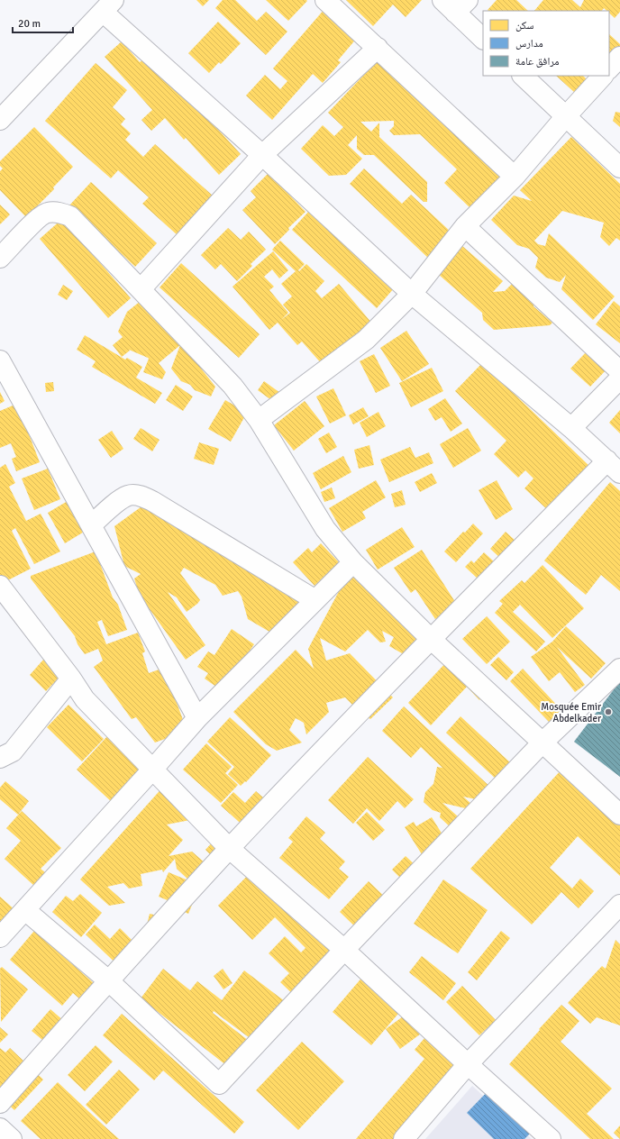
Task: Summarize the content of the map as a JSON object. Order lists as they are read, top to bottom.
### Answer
{
  "places": ["Mosquée Emir Abdelkader"],
  "legend": ["سكن", "مدارس", "مرافق عامة"],
  "scale_bar": "20 m"
}
